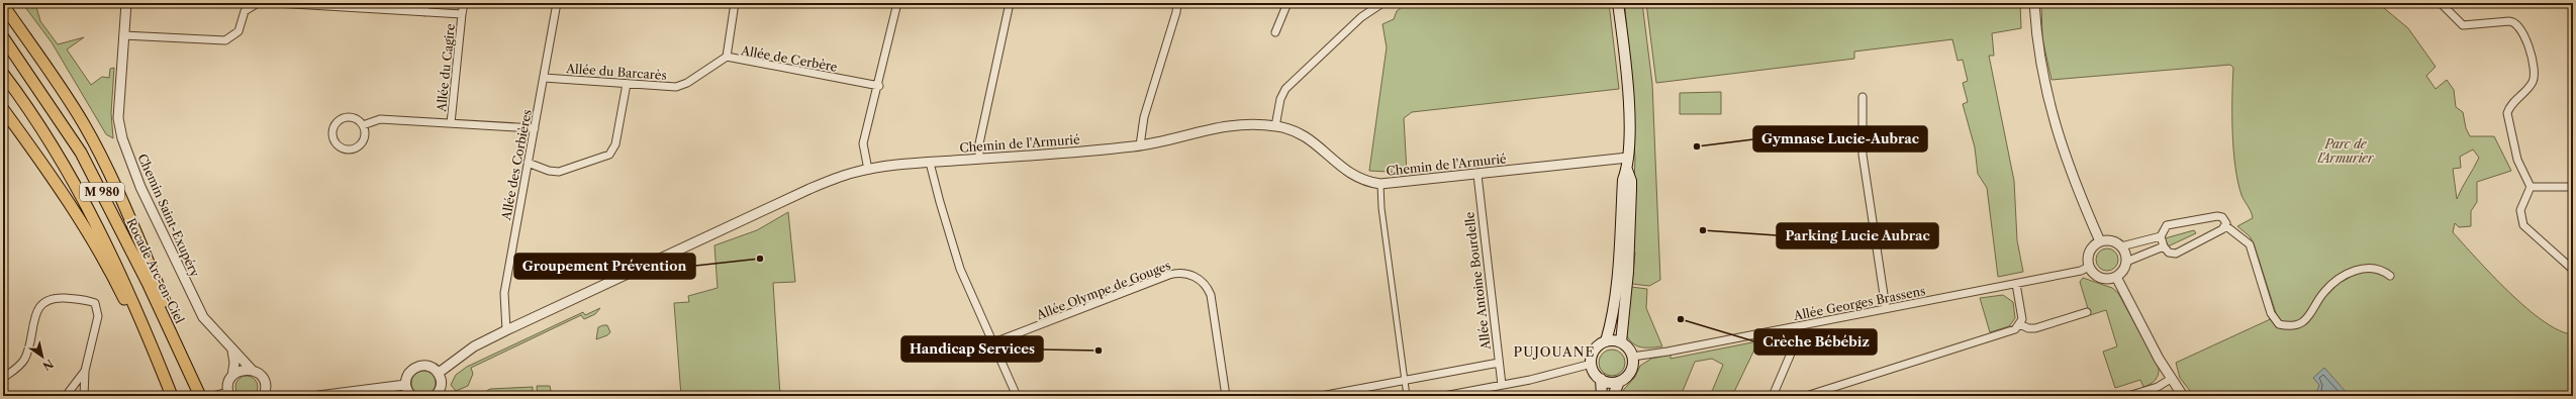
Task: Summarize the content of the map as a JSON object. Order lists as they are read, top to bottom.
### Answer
{
  "streets": {
    "highway": ["M 980", "Rocade Arc-en-Ciel"],
    "street": [
      "Allée de Cerbère",
      "Allée du Cagire",
      "Allée du Barcarès",
      "Chemin de l'Armurié",
      "Allée des Corbières",
      "Chemin Saint-Exupéry",
      "Allée Antoine Bourdelle",
      "Allée Olympe de Gouges",
      "Allée Georges Brassens"
    ]
  },
  "crossings": [
    ["Allée de Cerbère", "Allée du Barcarès"],
    ["Allée du Cagire", "Allée des Corbières"],
    ["Allée du Barcarès", "Allée des Corbières"],
    ["Chemin de l'Armurié", "Allée des Corbières"],
    ["Chemin de l'Armurié", "Allée Antoine Bourdelle"]
  ],
  "districts": ["PUJOUANE"],
  "parks": ["Parc de l'Armurier"],
  "places": [
    "Gymnase Lucie-Aubrac",
    "Parking Lucie Aubrac",
    "Groupement Prévention",
    "Crèche Bébébiz",
    "Handicap Services"
  ],
  "north": "bottom right"
}
